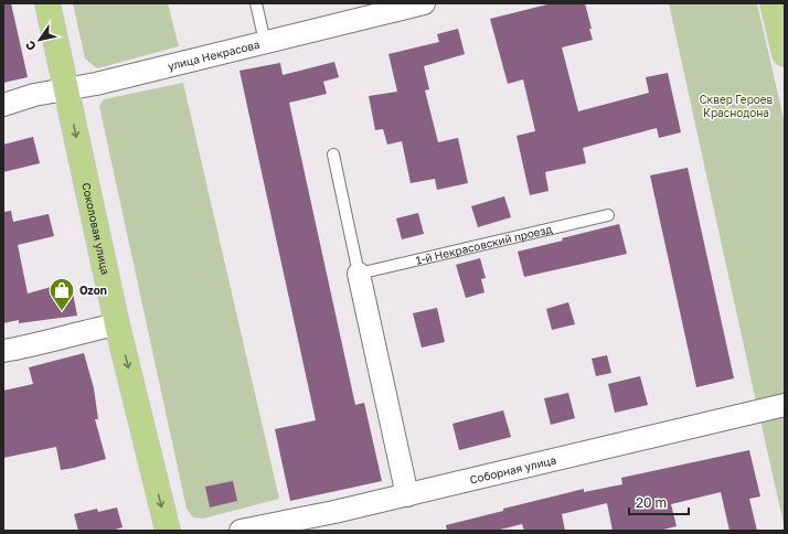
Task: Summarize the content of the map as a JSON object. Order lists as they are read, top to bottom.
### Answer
{
  "streets": {
    "main road": ["Соколовая улица"],
    "street": ["улица Некрасова", "Соборная улица"],
    "lane": ["1-й Некрасовский проезд"]
  },
  "crossings": [
    ["улица Некрасова", "Соколовая улица"]
  ],
  "one_way": ["Соколовая улица"],
  "parks": ["Сквер Героев Краснодона"],
  "places": {
    "shop": ["Ozon"]
  },
  "scale_bar": "20 m",
  "north": "bottom left"
}
